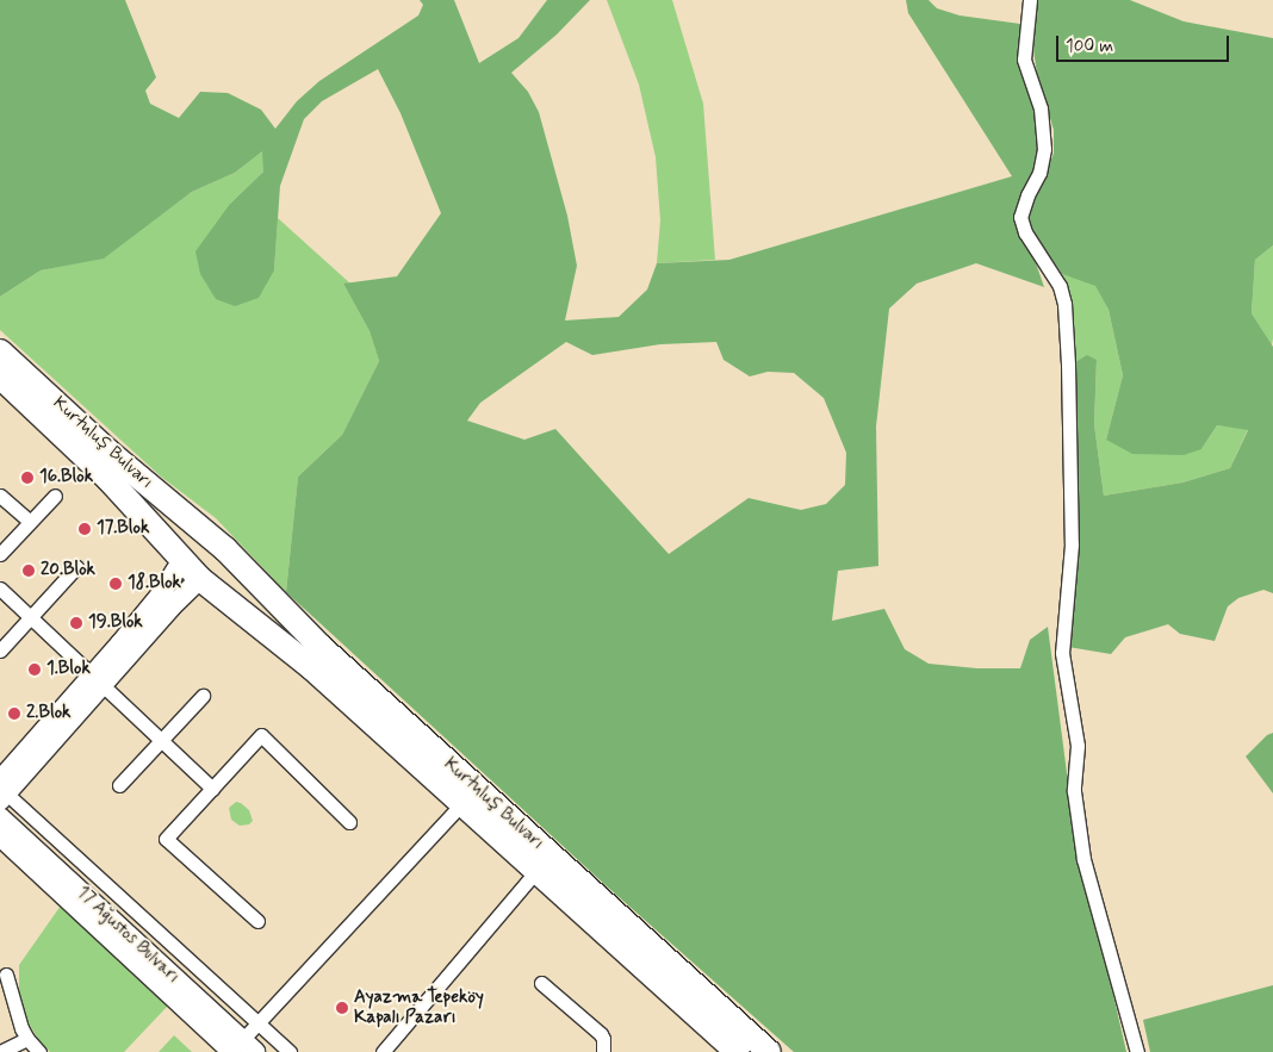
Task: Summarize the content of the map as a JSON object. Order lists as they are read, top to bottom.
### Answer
{
  "streets": {
    "highway": ["Kurtuluş Bulvarı"],
    "main road": ["17 Ağustos Bulvarı"]
  },
  "places": [
    "16.Blok",
    "17.Blok",
    "20.Blok",
    "18.Blok",
    "19.Blok",
    "1.Blok",
    "2.Blok",
    "Ayazma Tepeköy Kapalı Pazarı"
  ],
  "scale_bar": "100 m"
}
